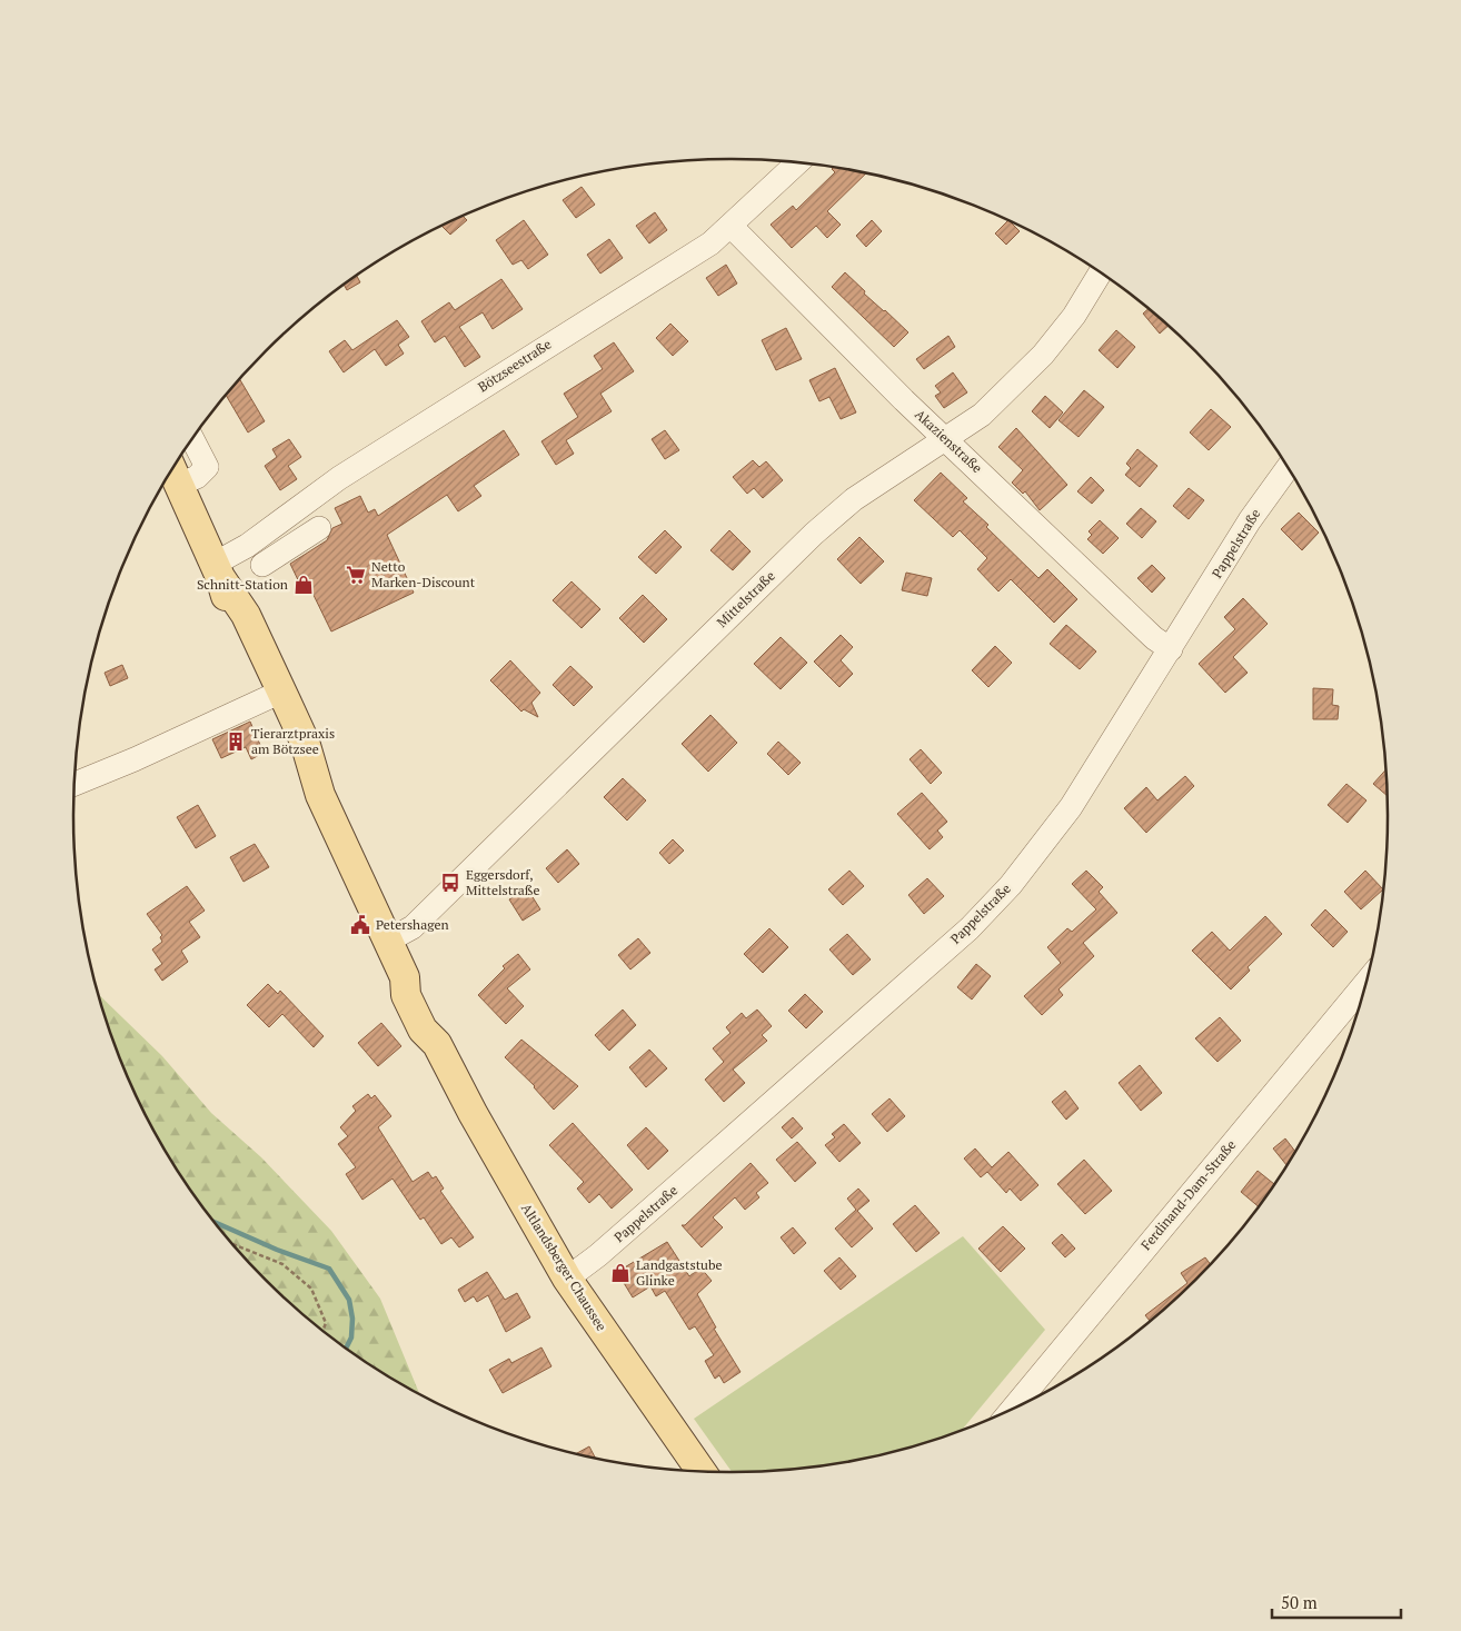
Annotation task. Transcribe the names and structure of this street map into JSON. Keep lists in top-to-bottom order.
{
  "streets": {
    "main road": ["Altlandsberger Chaussee"],
    "street": [
      "Bötzseestraße",
      "Akazienstraße",
      "Pappelstraße",
      "Mittelstraße",
      "Ferdinand-Dam-Straße"
    ]
  },
  "crossings": [
    ["Bötzseestraße", "Akazienstraße"],
    ["Bötzseestraße", "Altlandsberger Chaussee"],
    ["Akazienstraße", "Pappelstraße"],
    ["Akazienstraße", "Mittelstraße"],
    ["Pappelstraße", "Altlandsberger Chaussee"],
    ["Mittelstraße", "Altlandsberger Chaussee"]
  ],
  "places": {
    "supermarket": ["Netto Marken-Discount"],
    "shop": ["Schnitt-Station", "Landgaststube Glinke"],
    "building": ["Tierarztpraxis am Bötzsee"],
    "bus stop": ["Eggersdorf, Mittelstraße"],
    "public building": ["Petershagen"]
  },
  "scale_bar": "50 m"
}
